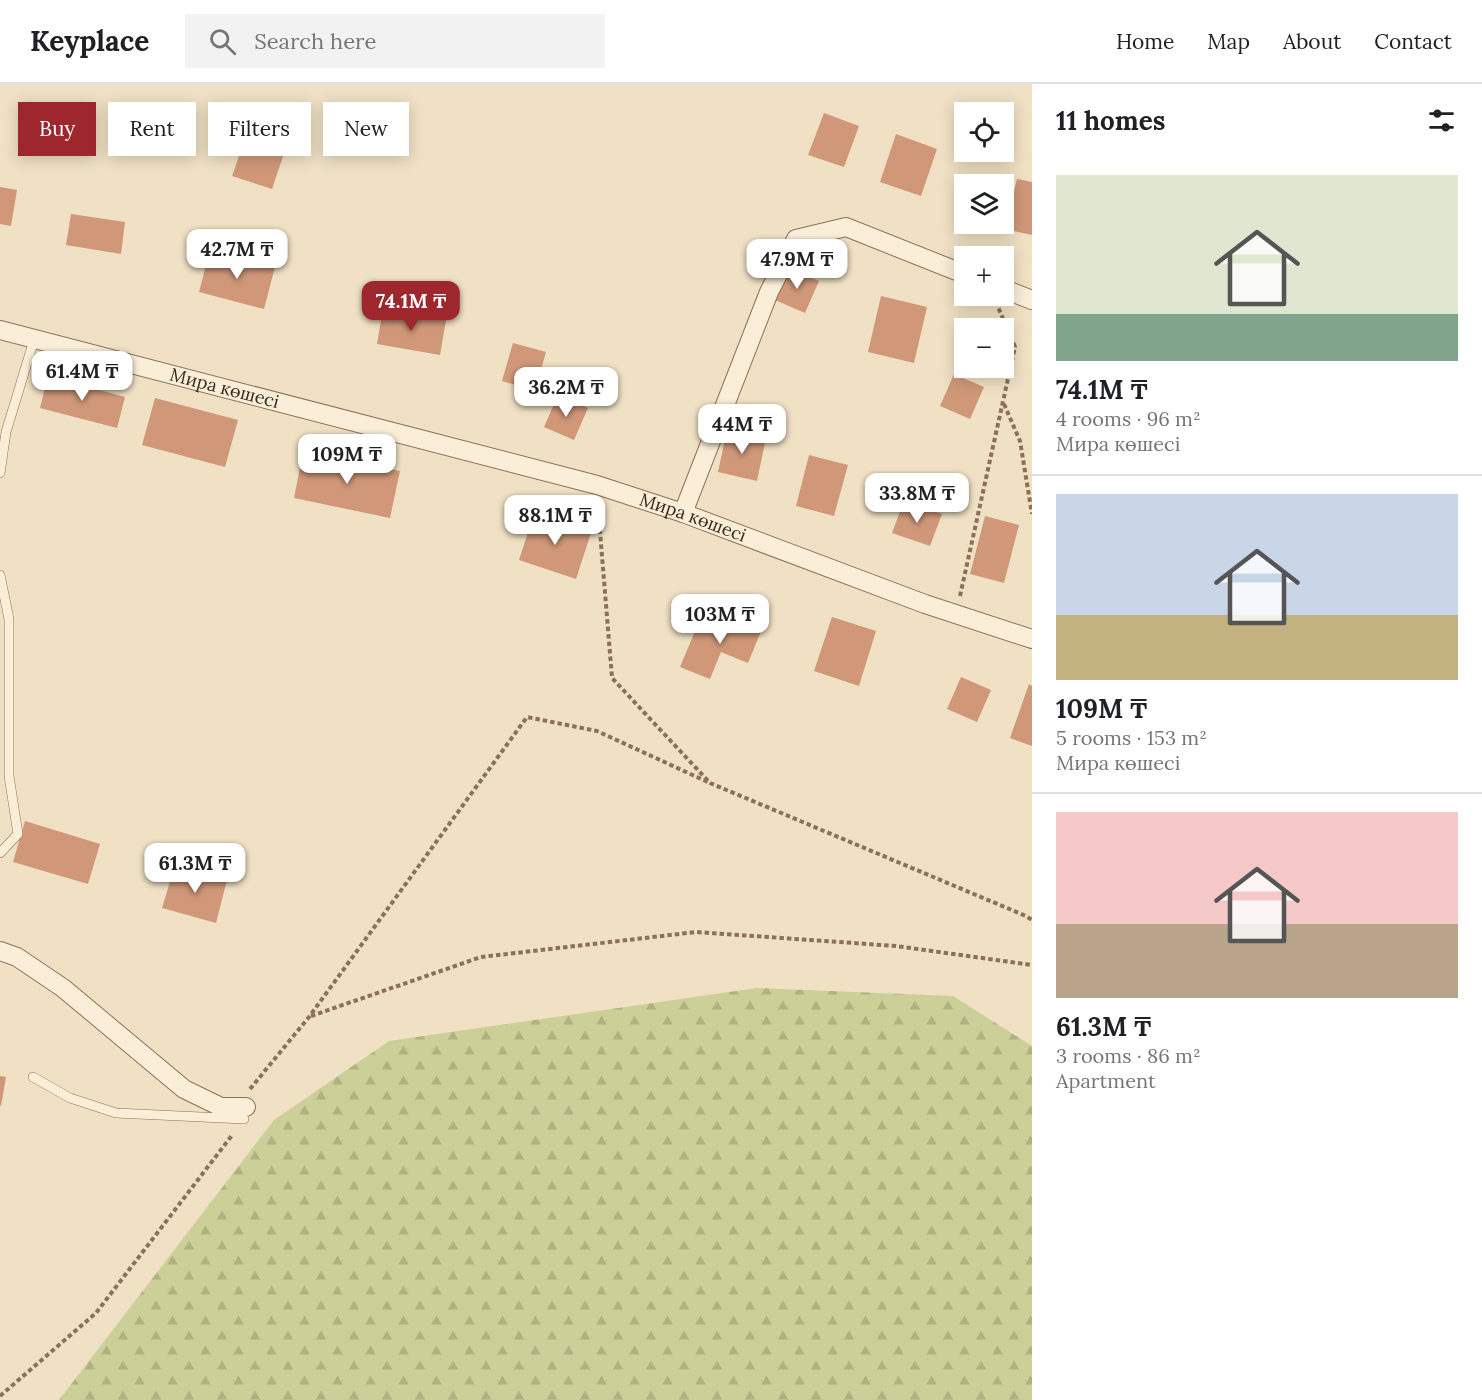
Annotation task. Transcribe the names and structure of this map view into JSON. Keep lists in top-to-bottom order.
{
  "streets": {
    "street": ["Мира көшесі"]
  },
  "page": {
    "header": "Keyplace",
    "search": "Search here",
    "nav": [
      "Home",
      "Map",
      "About",
      "Contact"
    ],
    "heading": "11 homes",
    "map_buttons": ["+", "−"],
    "chip": [
      "Buy",
      "Rent",
      "Filters",
      "New"
    ],
    "list": [
      {
        "name": "74.1M ₸",
        "note": "4 rooms · 96 m² · Мира көшесі"
      },
      {
        "name": "109M ₸",
        "note": "5 rooms · 153 m² · Мира көшесі"
      },
      {
        "name": "61.3M ₸",
        "note": "3 rooms · 86 m² · Apartment"
      }
    ],
    "price": [
      "42.7M ₸",
      "47.9M ₸",
      "74.1M ₸",
      "61.4M ₸",
      "36.2M ₸",
      "44M ₸",
      "109M ₸",
      "33.8M ₸",
      "88.1M ₸",
      "103M ₸",
      "61.3M ₸"
    ]
  }
}
